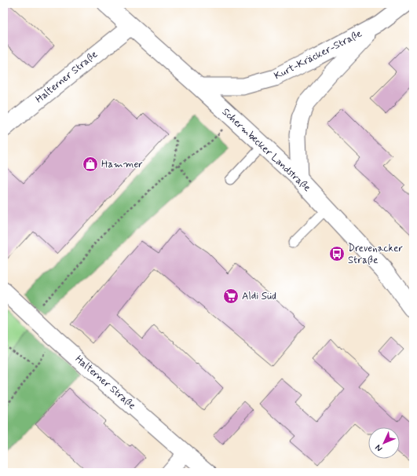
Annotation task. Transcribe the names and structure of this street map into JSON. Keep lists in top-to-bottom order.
{
  "streets": {
    "main road": ["Schermbecker Landstraße"],
    "street": ["Kurt-Kräcker-Straße", "Halterner Straße"]
  },
  "crossings": [
    ["Kurt-Kräcker-Straße", "Schermbecker Landstraße"],
    ["Halterner Straße", "Schermbecker Landstraße"]
  ],
  "places": {
    "shop": ["Hammer"],
    "bus stop": ["Drevenacker Straße"],
    "supermarket": ["Aldi Süd"]
  },
  "north": "bottom left"
}
